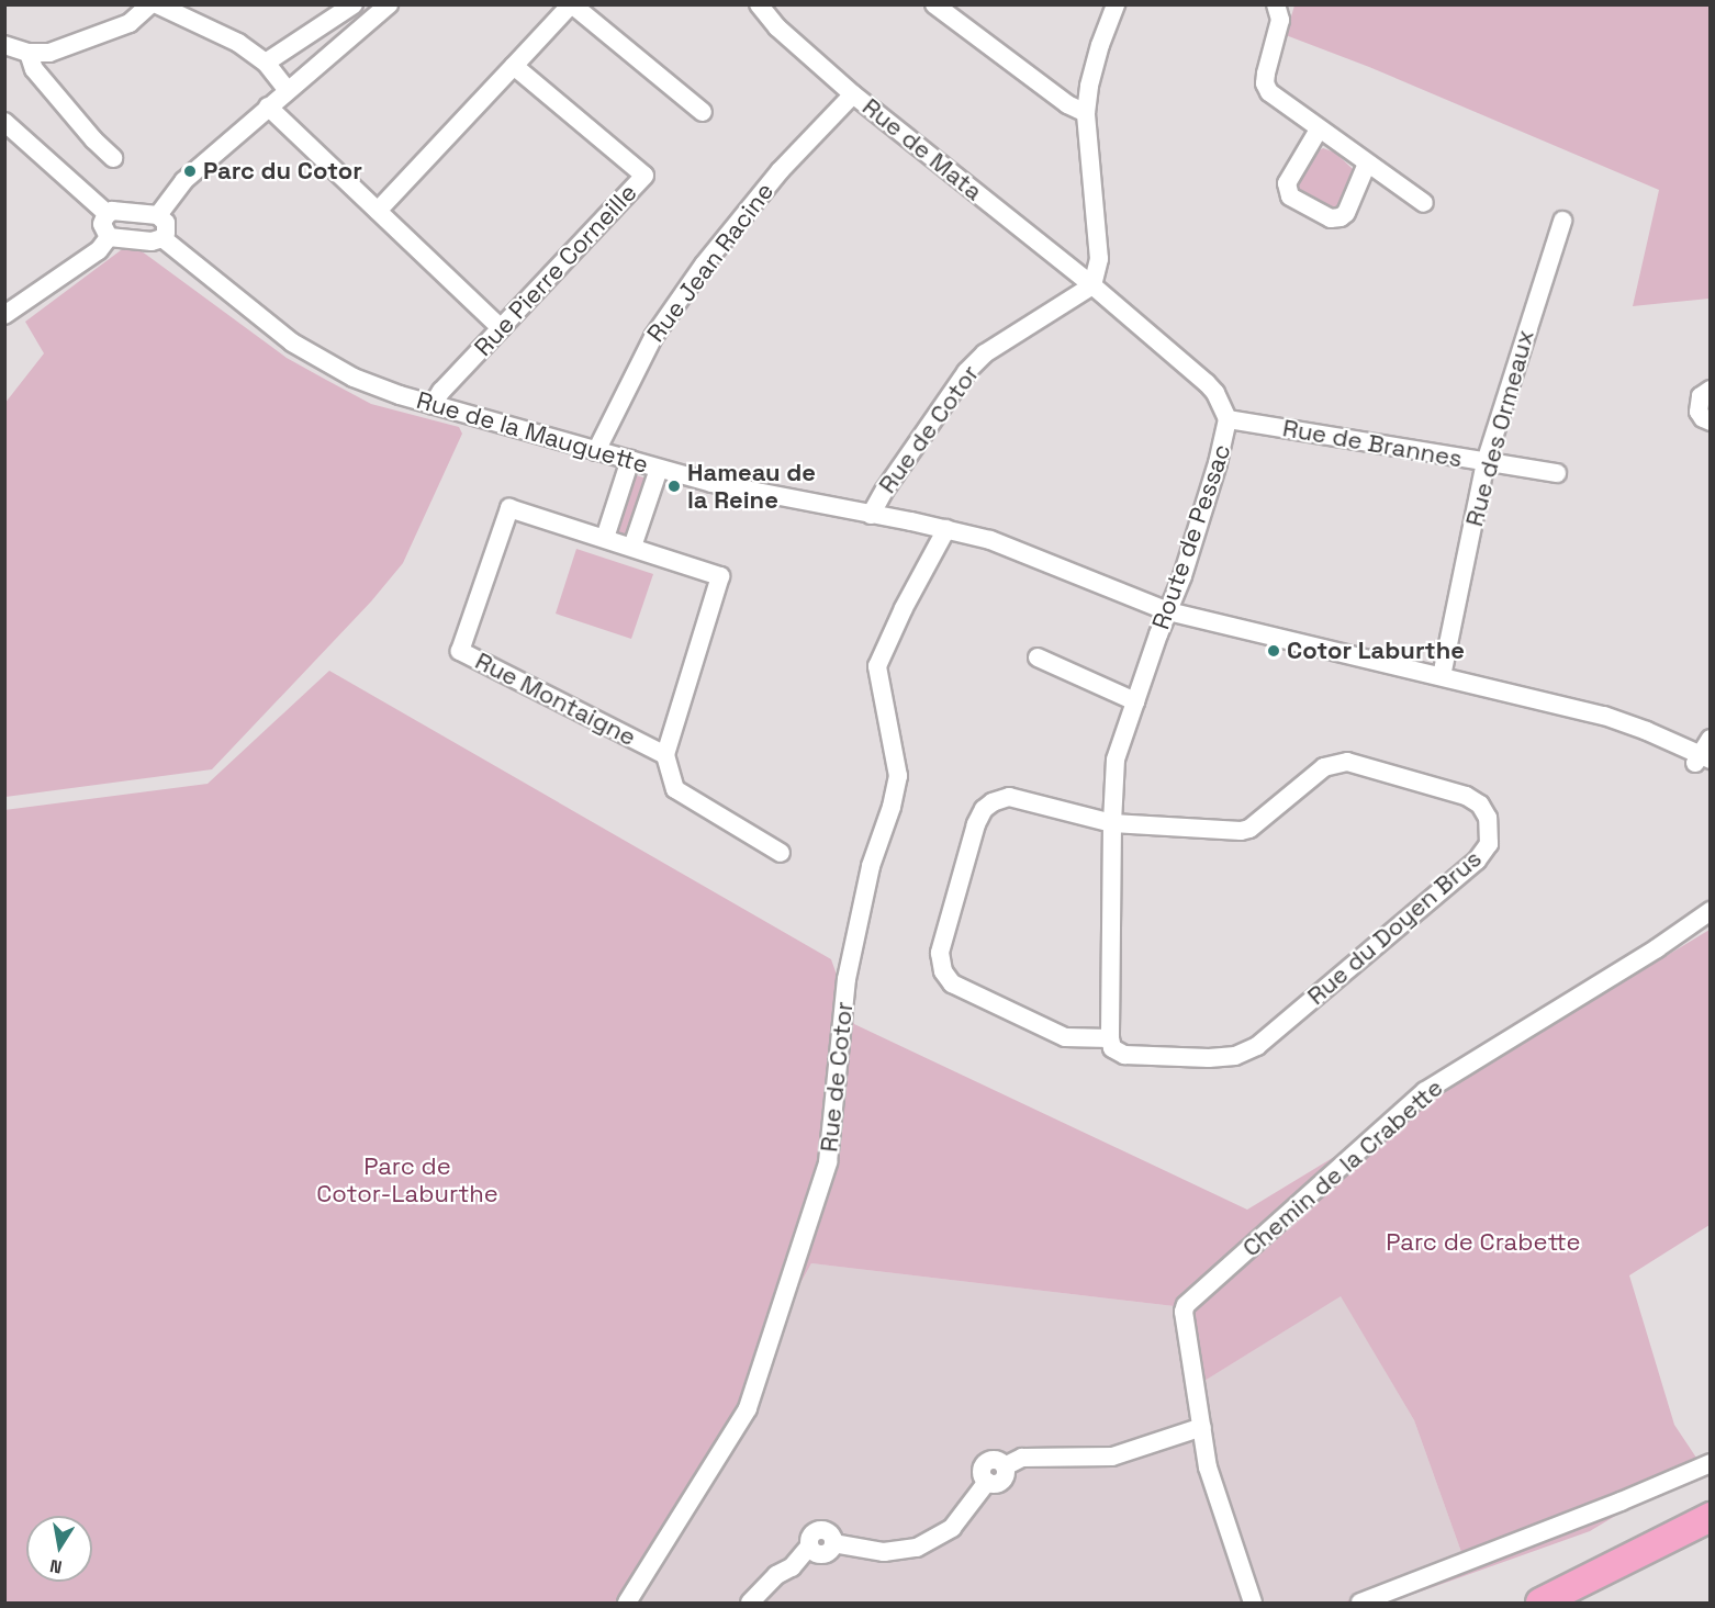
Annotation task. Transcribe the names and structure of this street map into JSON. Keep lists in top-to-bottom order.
{
  "streets": {
    "street": [
      "Rue de Mata",
      "Rue Jean Racine",
      "Rue Pierre Corneille",
      "Rue des Ormeaux",
      "Rue de Cotor",
      "Rue de la Mauguette",
      "Rue de Brannes",
      "Route de Pessac",
      "Rue Montaigne",
      "Rue du Doyen Brus",
      "Chemin de la Crabette"
    ]
  },
  "crossings": [
    ["Rue de Mata", "Rue Jean Racine"],
    ["Rue de Mata", "Rue de Cotor"],
    ["Rue de Mata", "Route de Pessac"],
    ["Rue Jean Racine", "Rue de la Mauguette"],
    ["Rue Pierre Corneille", "Rue de la Mauguette"],
    ["Rue des Ormeaux", "Rue de la Mauguette"],
    ["Rue des Ormeaux", "Rue de Brannes"],
    ["Rue de Cotor", "Rue de la Mauguette"],
    ["Rue de Cotor", "Route de Pessac"],
    ["Rue de la Mauguette", "Route de Pessac"],
    ["Rue de Brannes", "Route de Pessac"],
    ["Route de Pessac", "Rue du Doyen Brus"]
  ],
  "parks": ["Parc de Cotor-Laburthe", "Parc de Crabette"],
  "places": ["Parc du Cotor", "Hameau de la Reine", "Cotor Laburthe"],
  "north": "bottom"
}
